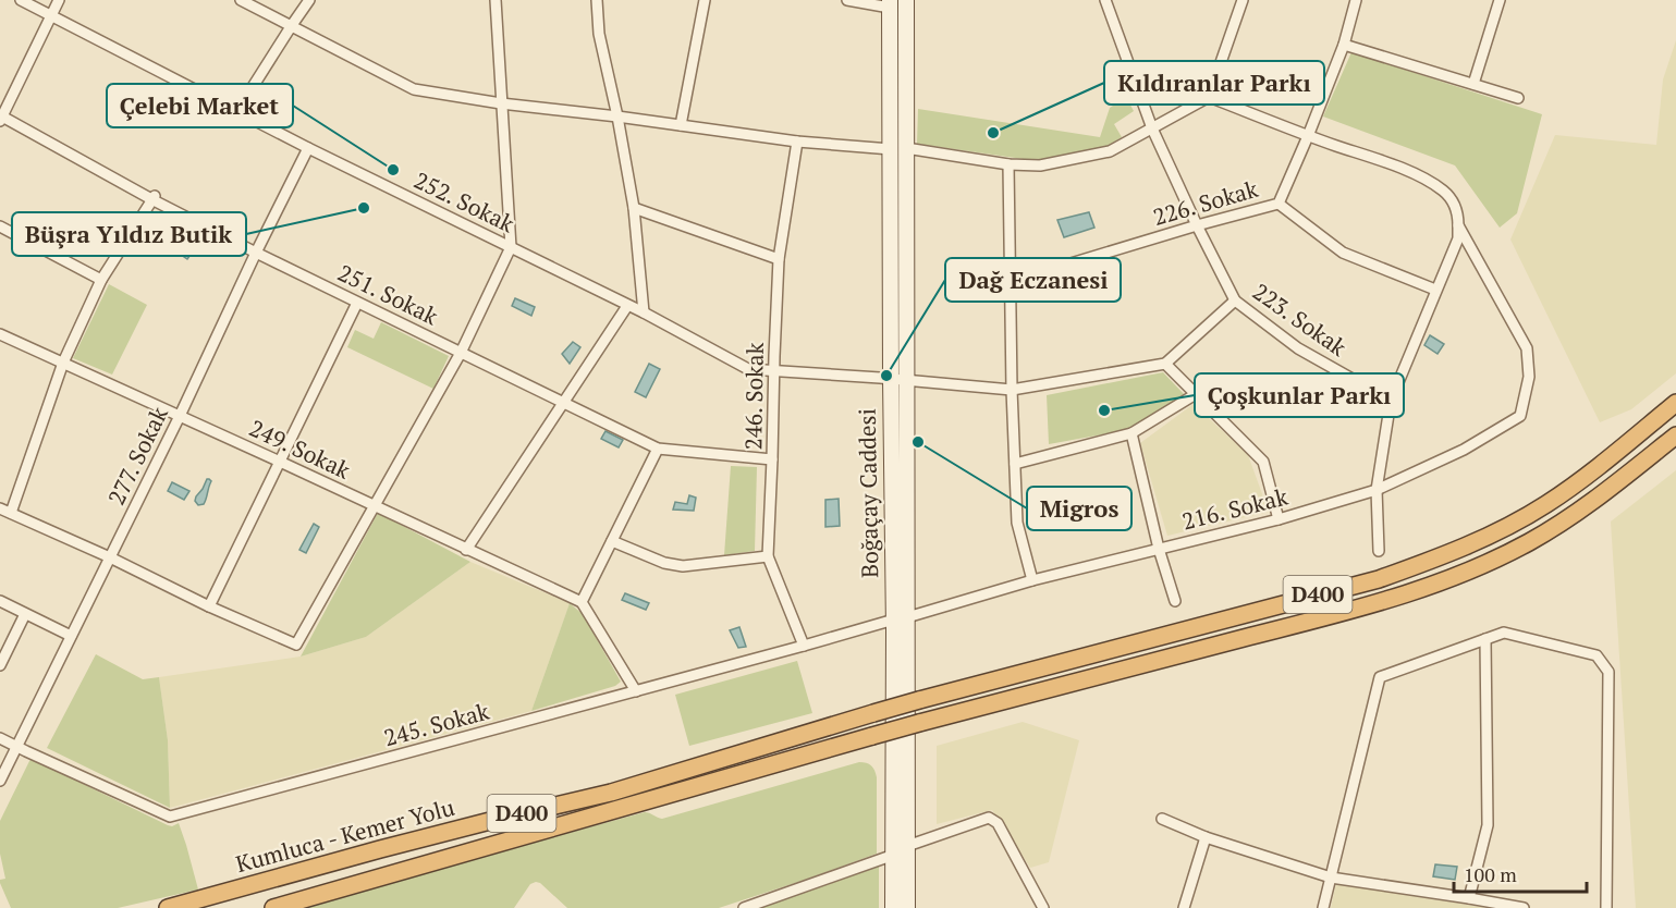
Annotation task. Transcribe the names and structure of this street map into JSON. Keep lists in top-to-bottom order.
{
  "streets": {
    "highway": ["D400", "Kumluca - Kemer Yolu"],
    "main road": ["Boğaçay Caddesi"],
    "street": [
      "252. Sokak",
      "226. Sokak",
      "251. Sokak",
      "223. Sokak",
      "246. Sokak",
      "249. Sokak",
      "277. Sokak",
      "216. Sokak",
      "245. Sokak"
    ]
  },
  "crossings": [
    ["252. Sokak", "246. Sokak"],
    ["252. Sokak", "277. Sokak"],
    ["252. Sokak", "Boğaçay Caddesi"],
    ["226. Sokak", "223. Sokak"],
    ["251. Sokak", "246. Sokak"],
    ["251. Sokak", "277. Sokak"],
    ["246. Sokak", "245. Sokak"],
    ["249. Sokak", "277. Sokak"],
    ["277. Sokak", "245. Sokak"],
    ["Boğaçay Caddesi", "216. Sokak"],
    ["Boğaçay Caddesi", "245. Sokak"],
    ["216. Sokak", "245. Sokak"]
  ],
  "places": [
    "Kıldıranlar Parkı",
    "Çelebi Market",
    "Büşra Yıldız Butik",
    "Dağ Eczanesi",
    "Çoşkunlar Parkı",
    "Migros"
  ],
  "scale_bar": "100 m"
}
